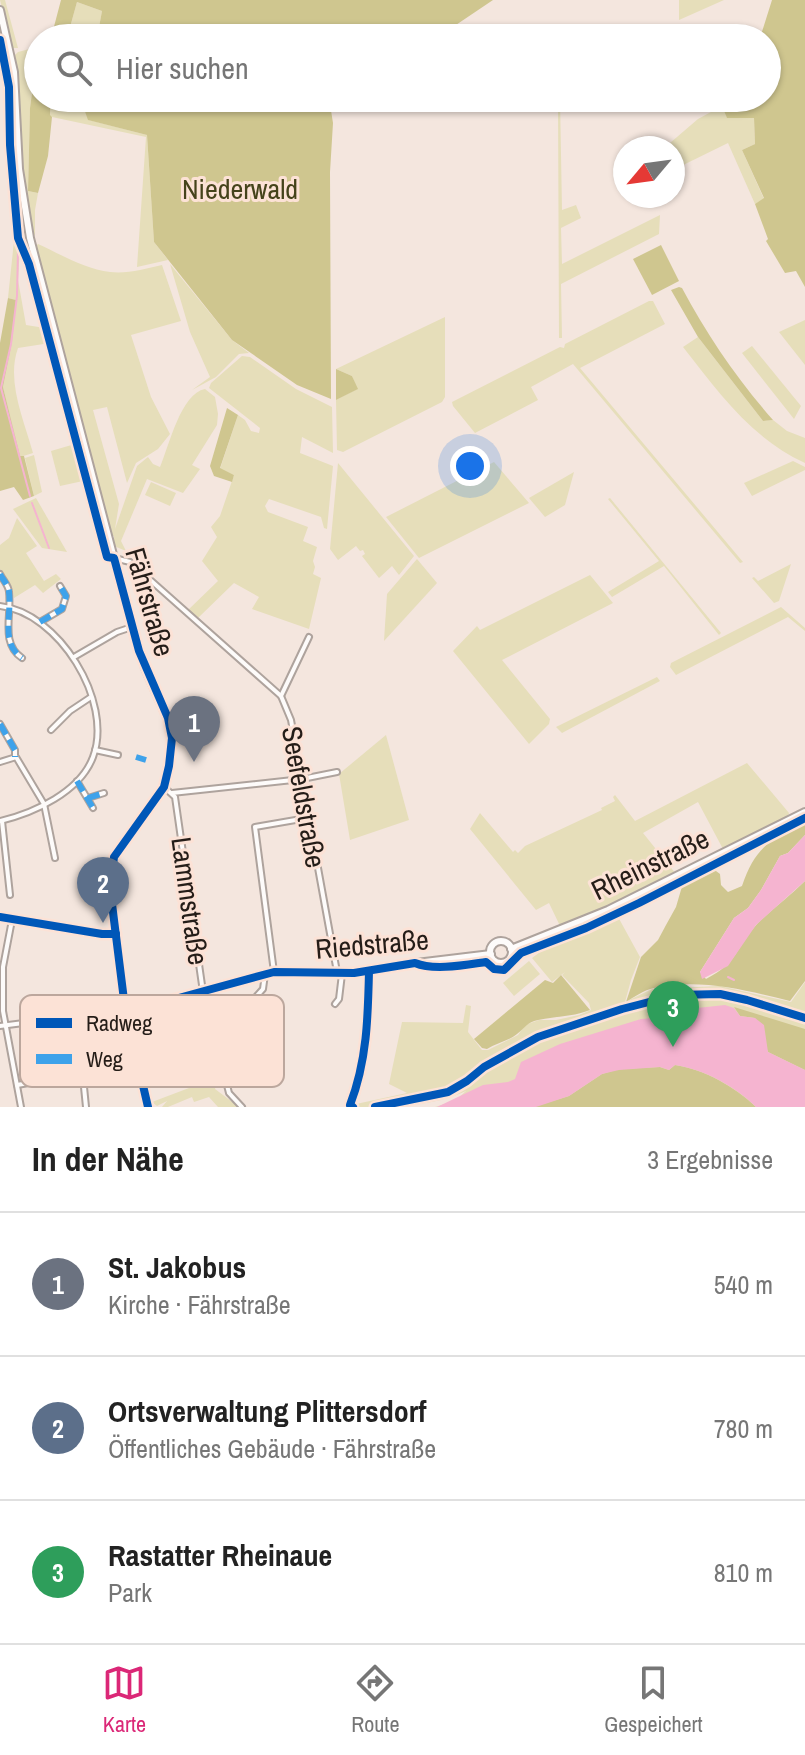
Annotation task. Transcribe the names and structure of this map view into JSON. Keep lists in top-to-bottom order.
{
  "streets": {
    "main road": ["Fährstraße", "Rheinstraße", "Riedstraße"],
    "street": ["Seefeldstraße", "Lammstraße"]
  },
  "crossings": [
    ["Fährstraße", "Seefeldstraße"],
    ["Seefeldstraße", "Riedstraße"],
    ["Rheinstraße", "Riedstraße"],
    ["Lammstraße", "Riedstraße"]
  ],
  "parks": ["Niederwald"],
  "legend": ["Radweg", "Weg"],
  "north": "bottom left",
  "page": {
    "search": "Hier suchen",
    "pins": ["1", "2", "3"],
    "heading": ["In der Nähe", "3 Ergebnisse"],
    "list": [
      {
        "mark": "1",
        "name": "St. Jakobus",
        "note": "Kirche · Fährstraße",
        "value": "540 m"
      },
      {
        "mark": "2",
        "name": "Ortsverwaltung Plittersdorf",
        "note": "Öffentliches Gebäude · Fährstraße",
        "value": "780 m"
      },
      {
        "mark": "3",
        "name": "Rastatter Rheinaue",
        "note": "Park",
        "value": "810 m"
      }
    ],
    "nav": ["Karte", "Route", "Gespeichert"]
  }
}
